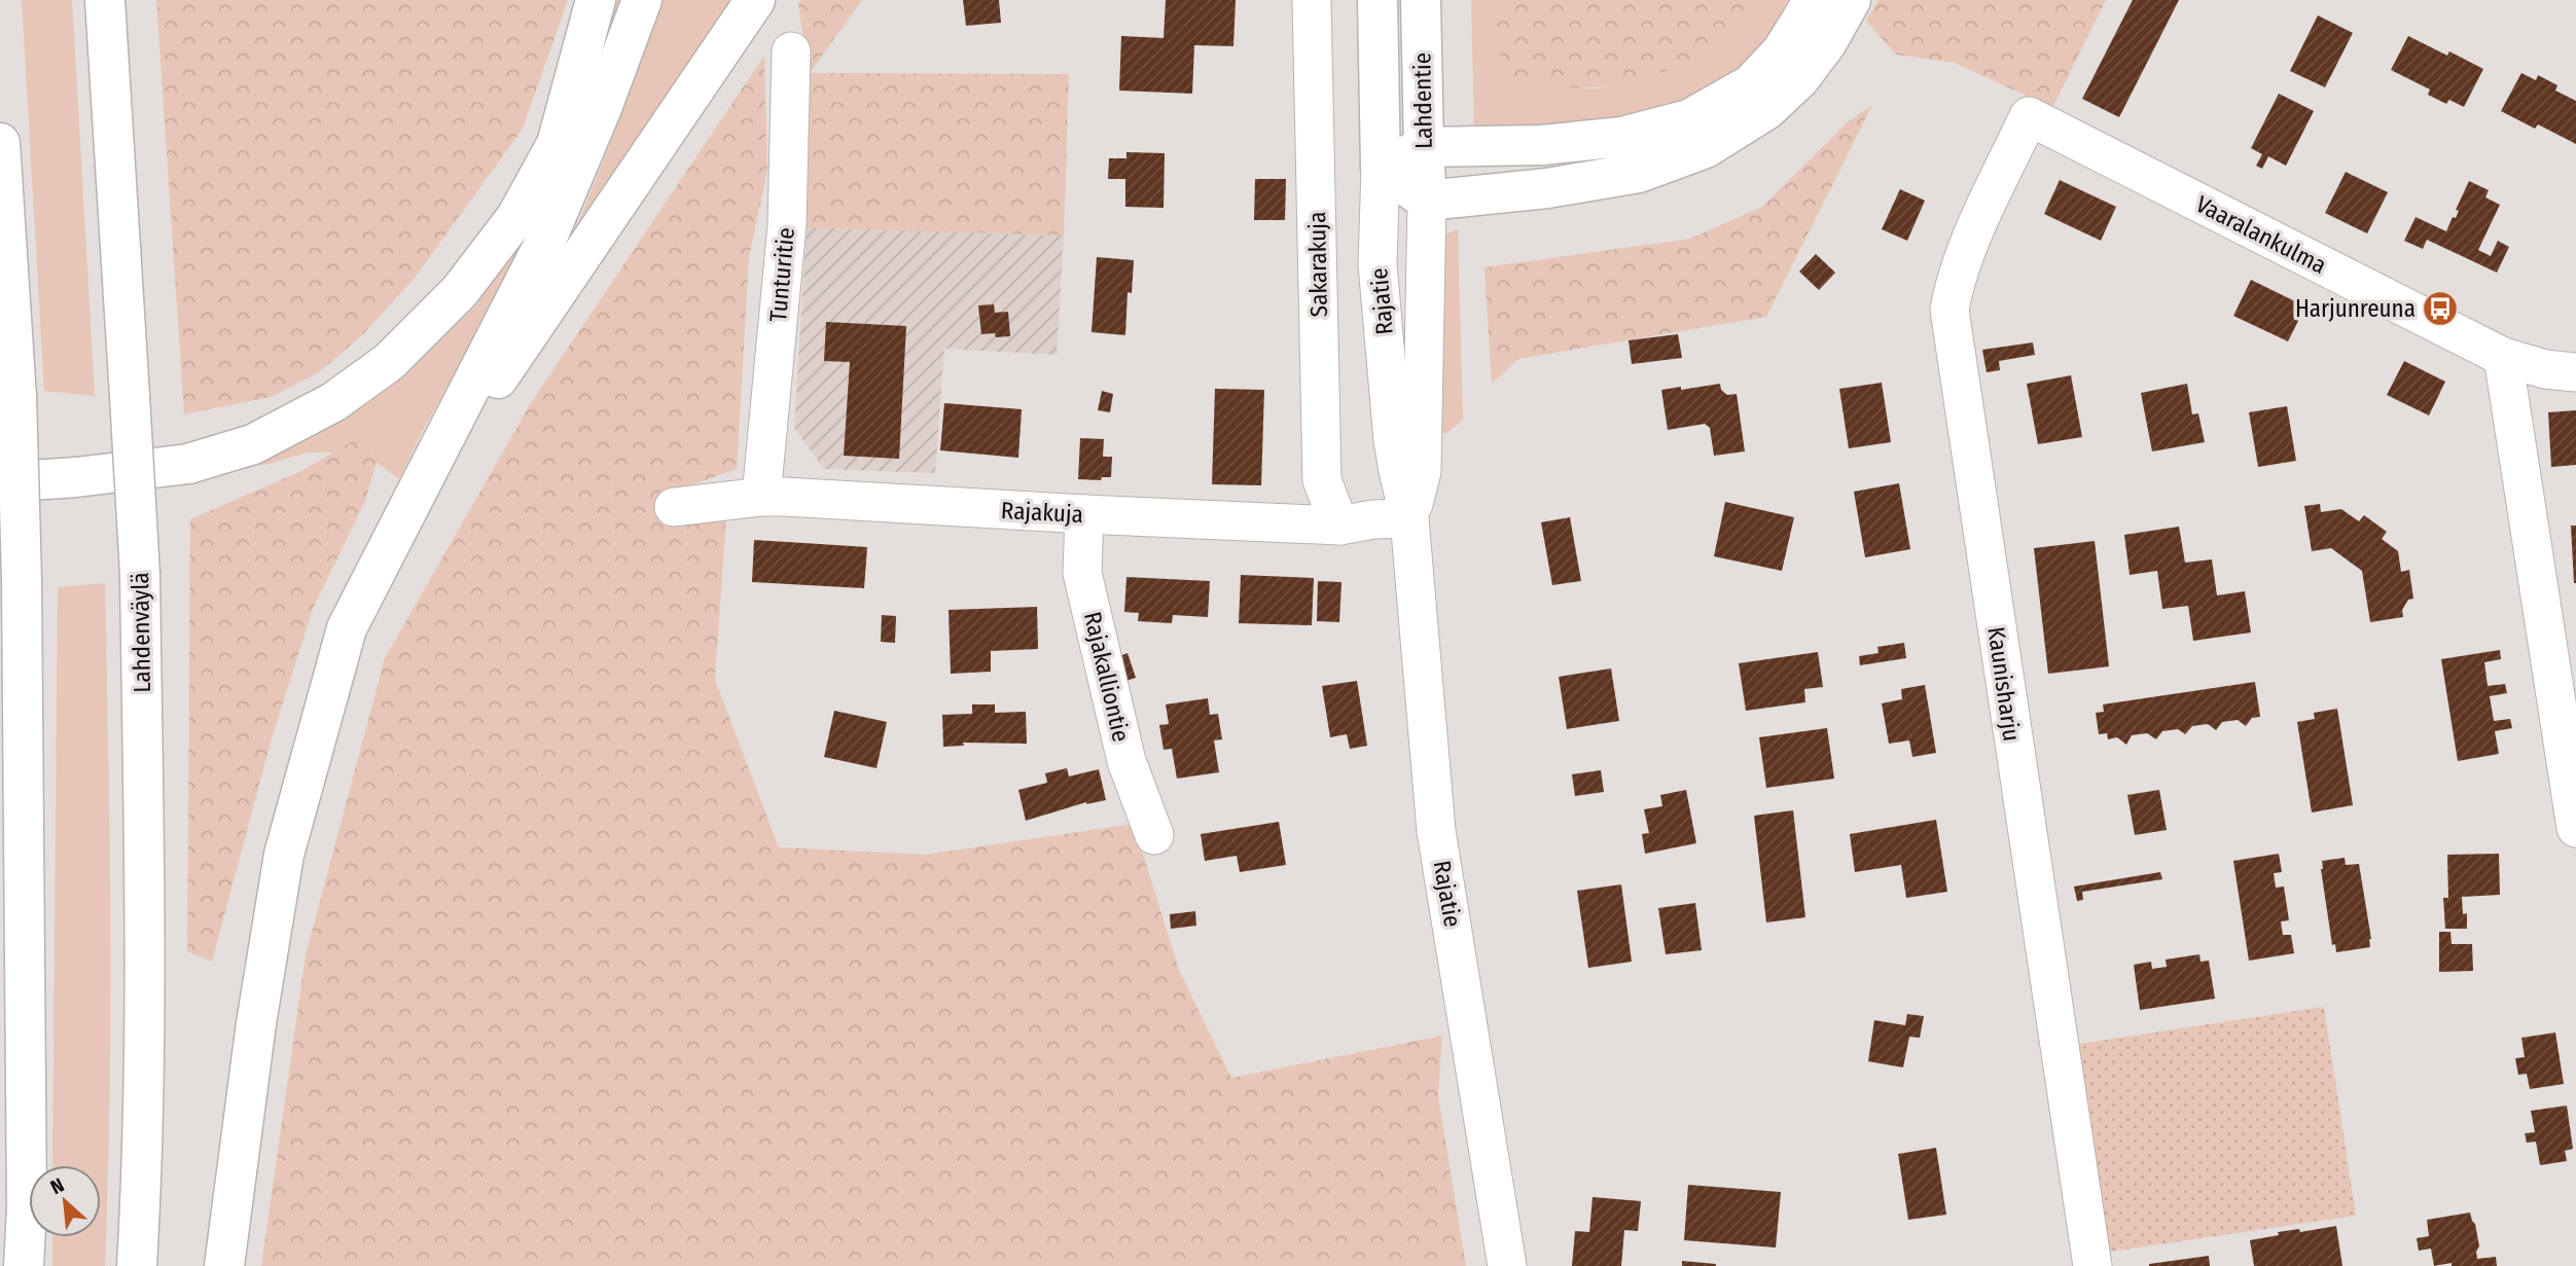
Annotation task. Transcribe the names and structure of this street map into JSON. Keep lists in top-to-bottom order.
{
  "streets": {
    "main road": ["Lahdentie", "Lahdenväylä"],
    "street": [
      "Vaaralankulma",
      "Sakarakuja",
      "Tunturitie",
      "Rajatie",
      "Rajakuja",
      "Rajakalliontie",
      "Kaunisharju"
    ]
  },
  "crossings": [
    ["Lahdentie", "Rajatie"],
    ["Vaaralankulma", "Kaunisharju"],
    ["Sakarakuja", "Rajakuja"],
    ["Tunturitie", "Rajakuja"],
    ["Rajatie", "Rajakuja"],
    ["Rajakuja", "Rajakalliontie"]
  ],
  "places": {
    "bus stop": ["Harjunreuna"]
  },
  "north": "top left"
}
